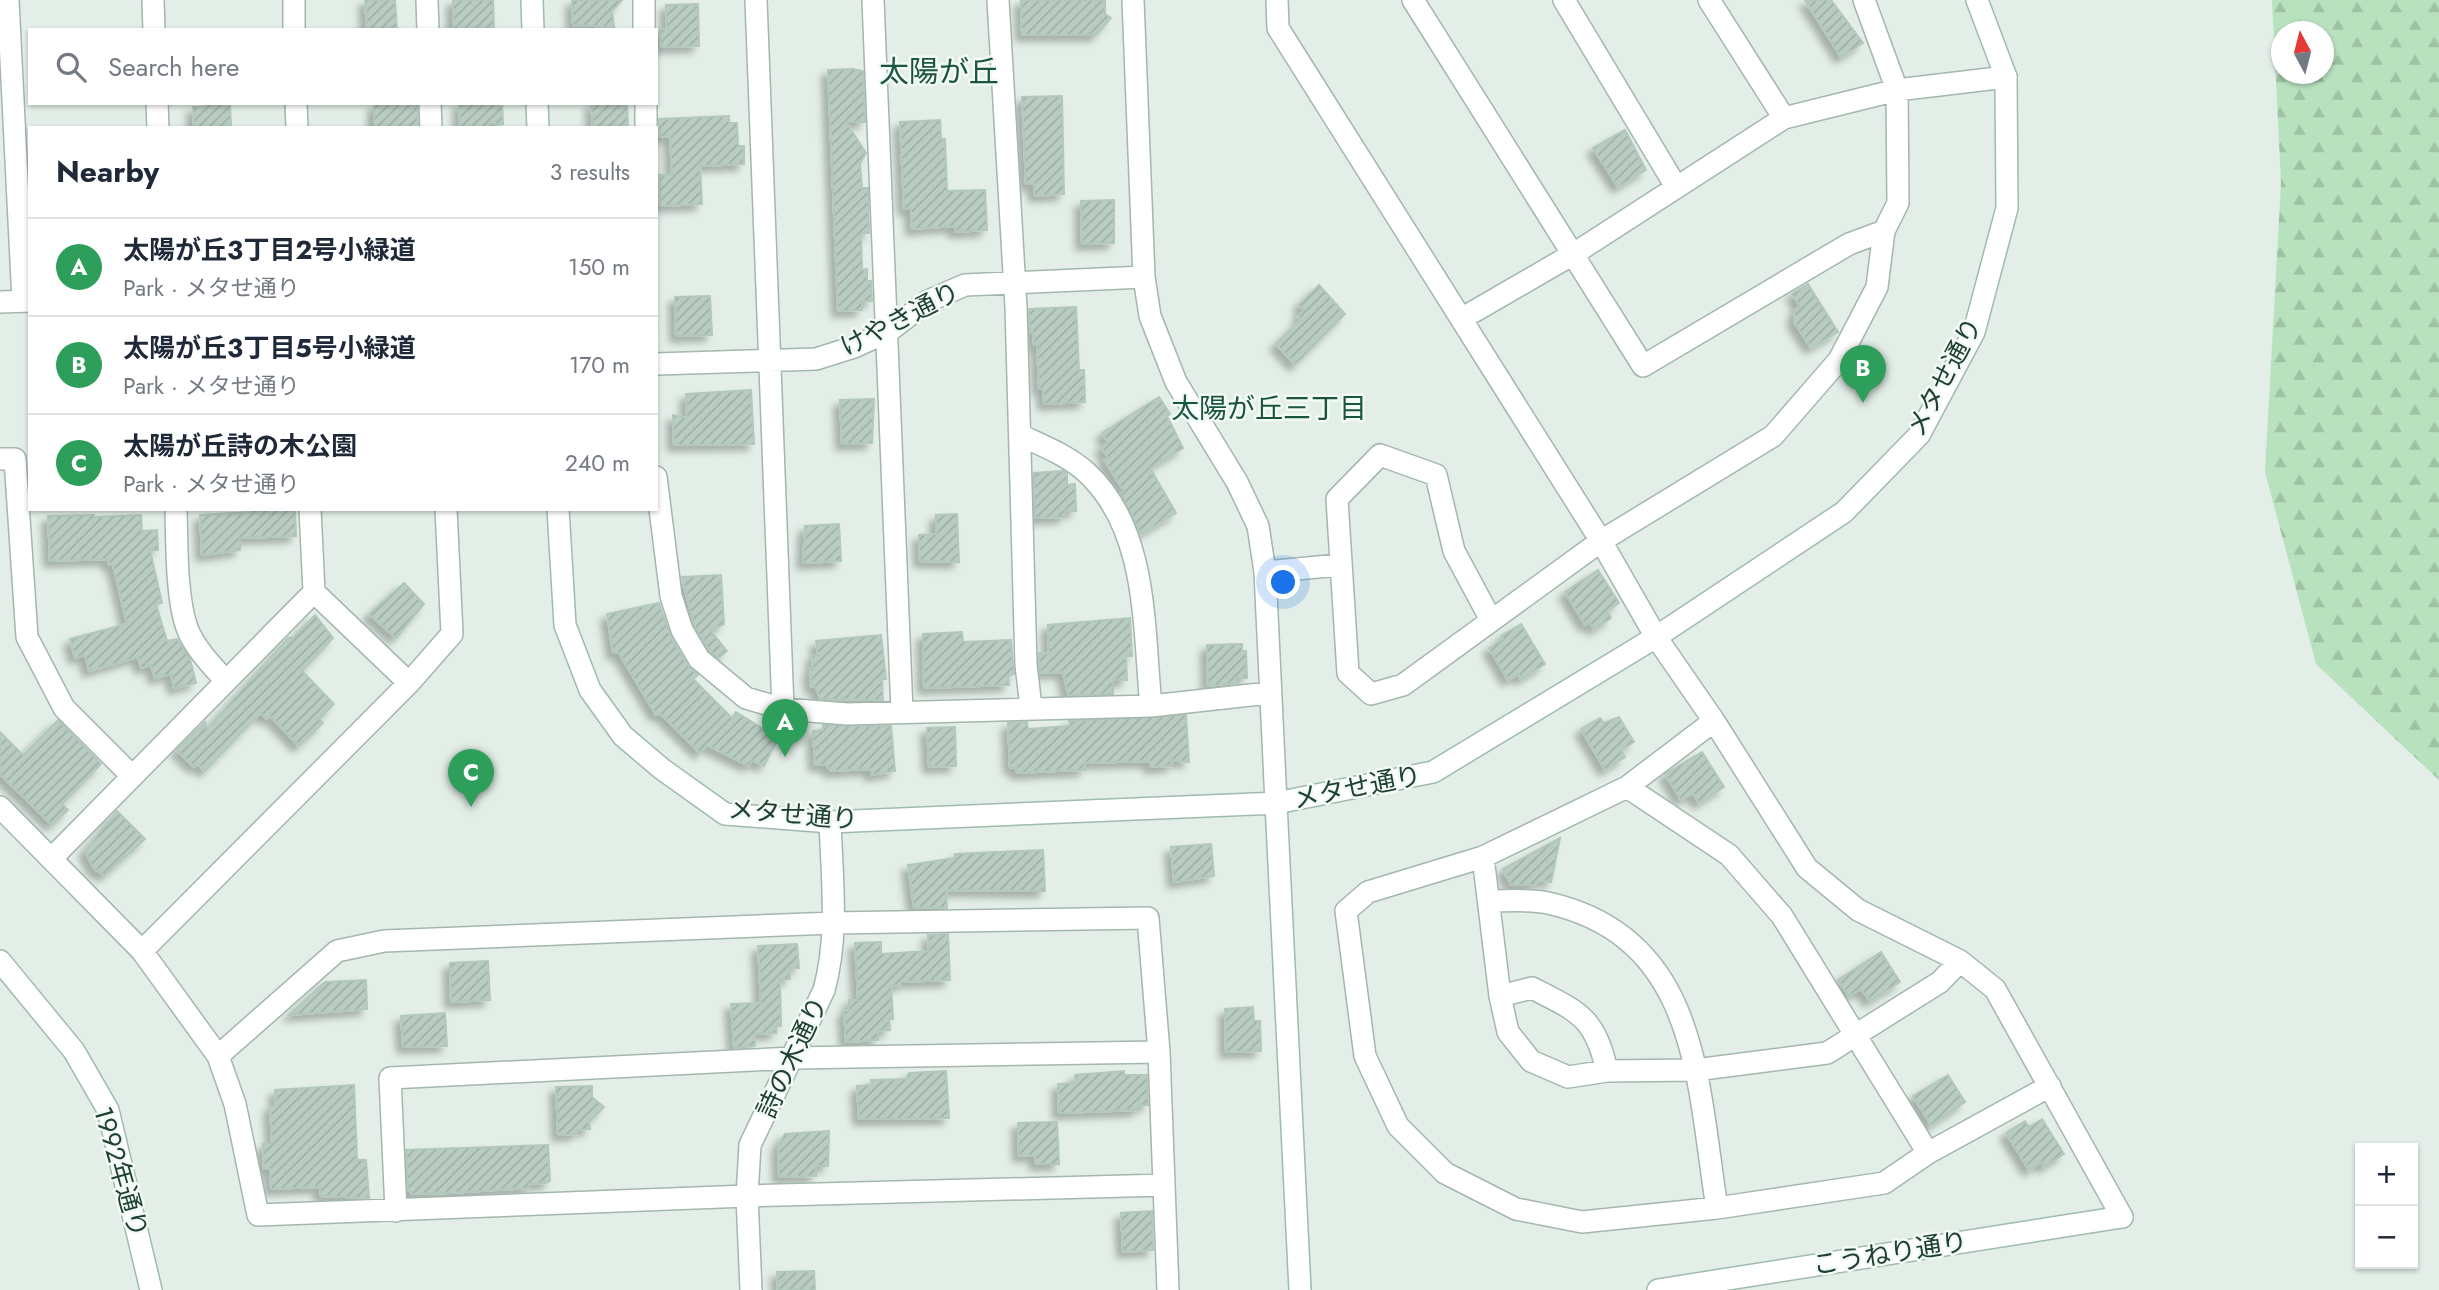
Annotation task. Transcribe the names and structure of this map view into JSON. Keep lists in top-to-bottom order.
{
  "streets": {
    "street": [
      "けやき通り",
      "メタせ通り",
      "詩の木通り",
      "1992年通り",
      "こうねり通り"
    ]
  },
  "crossings": [
    ["メタせ通り", "詩の木通り"]
  ],
  "districts": ["太陽が丘", "太陽が丘三丁目"],
  "north": "top",
  "page": {
    "search": "Search here",
    "heading": ["Nearby", "3 results"],
    "list": [
      {
        "mark": "A",
        "name": "太陽が丘３丁目２号小緑道",
        "note": "Park · メタせ通り",
        "value": "150 m"
      },
      {
        "mark": "B",
        "name": "太陽が丘３丁目５号小緑道",
        "note": "Park · メタせ通り",
        "value": "170 m"
      },
      {
        "mark": "C",
        "name": "太陽が丘詩の木公園",
        "note": "Park · メタせ通り",
        "value": "240 m"
      }
    ],
    "pins": ["B", "A", "C"],
    "map_buttons": ["+", "−"]
  }
}
